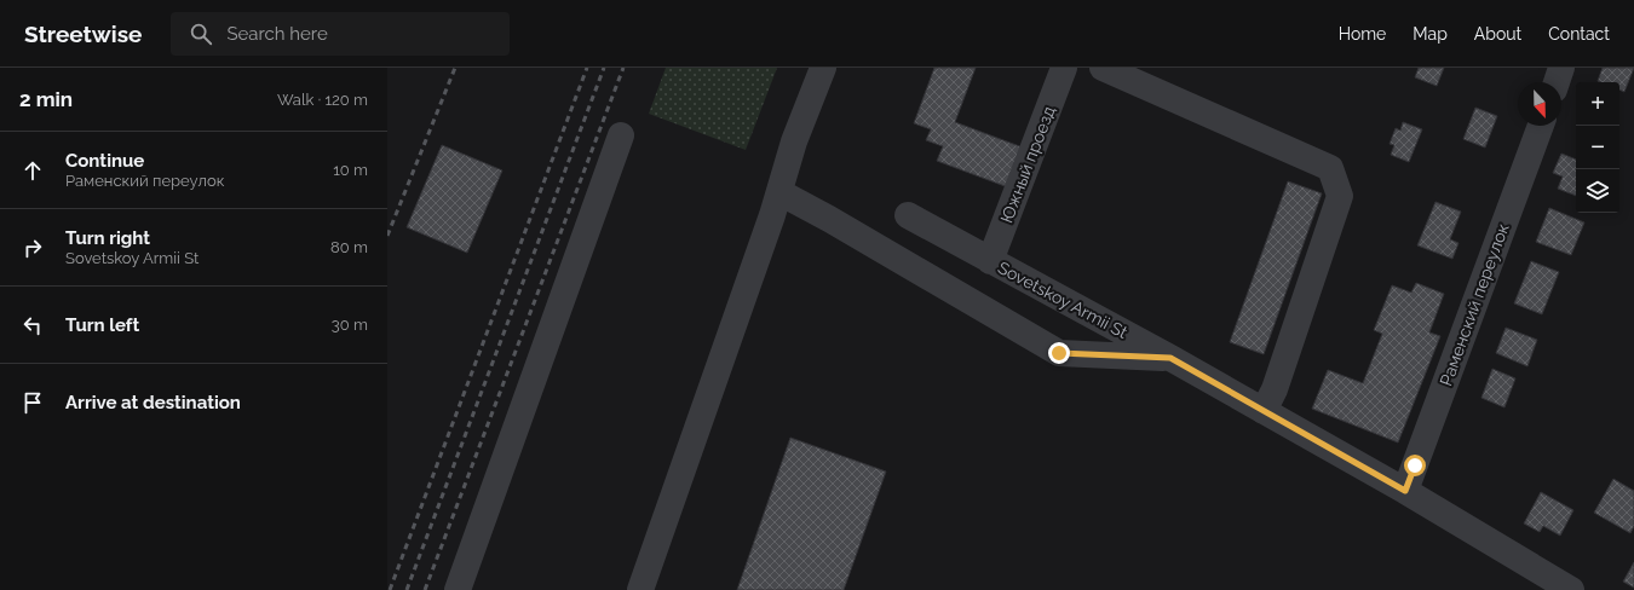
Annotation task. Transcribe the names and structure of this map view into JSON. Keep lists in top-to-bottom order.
{
  "streets": {
    "street": ["Южный проезд", "Sovetskoy Armii St", "Раменский переулок"]
  },
  "crossings": [
    ["Южный проезд", "Sovetskoy Armii St"],
    ["Sovetskoy Armii St", "Раменский переулок"]
  ],
  "north": "bottom",
  "page": {
    "header": "Streetwise",
    "search": "Search here",
    "nav": [
      "Home",
      "Map",
      "About",
      "Contact"
    ],
    "heading": ["2 min", "Walk · 120 m"],
    "map_buttons": ["+", "−"],
    "list": [
      ["Continue", "Раменский переулок", "10 m"],
      ["Turn right", "Sovetskoy Armii St", "80 m"],
      ["Turn left", "30 m"],
      "Arrive at destination"
    ]
  }
}
